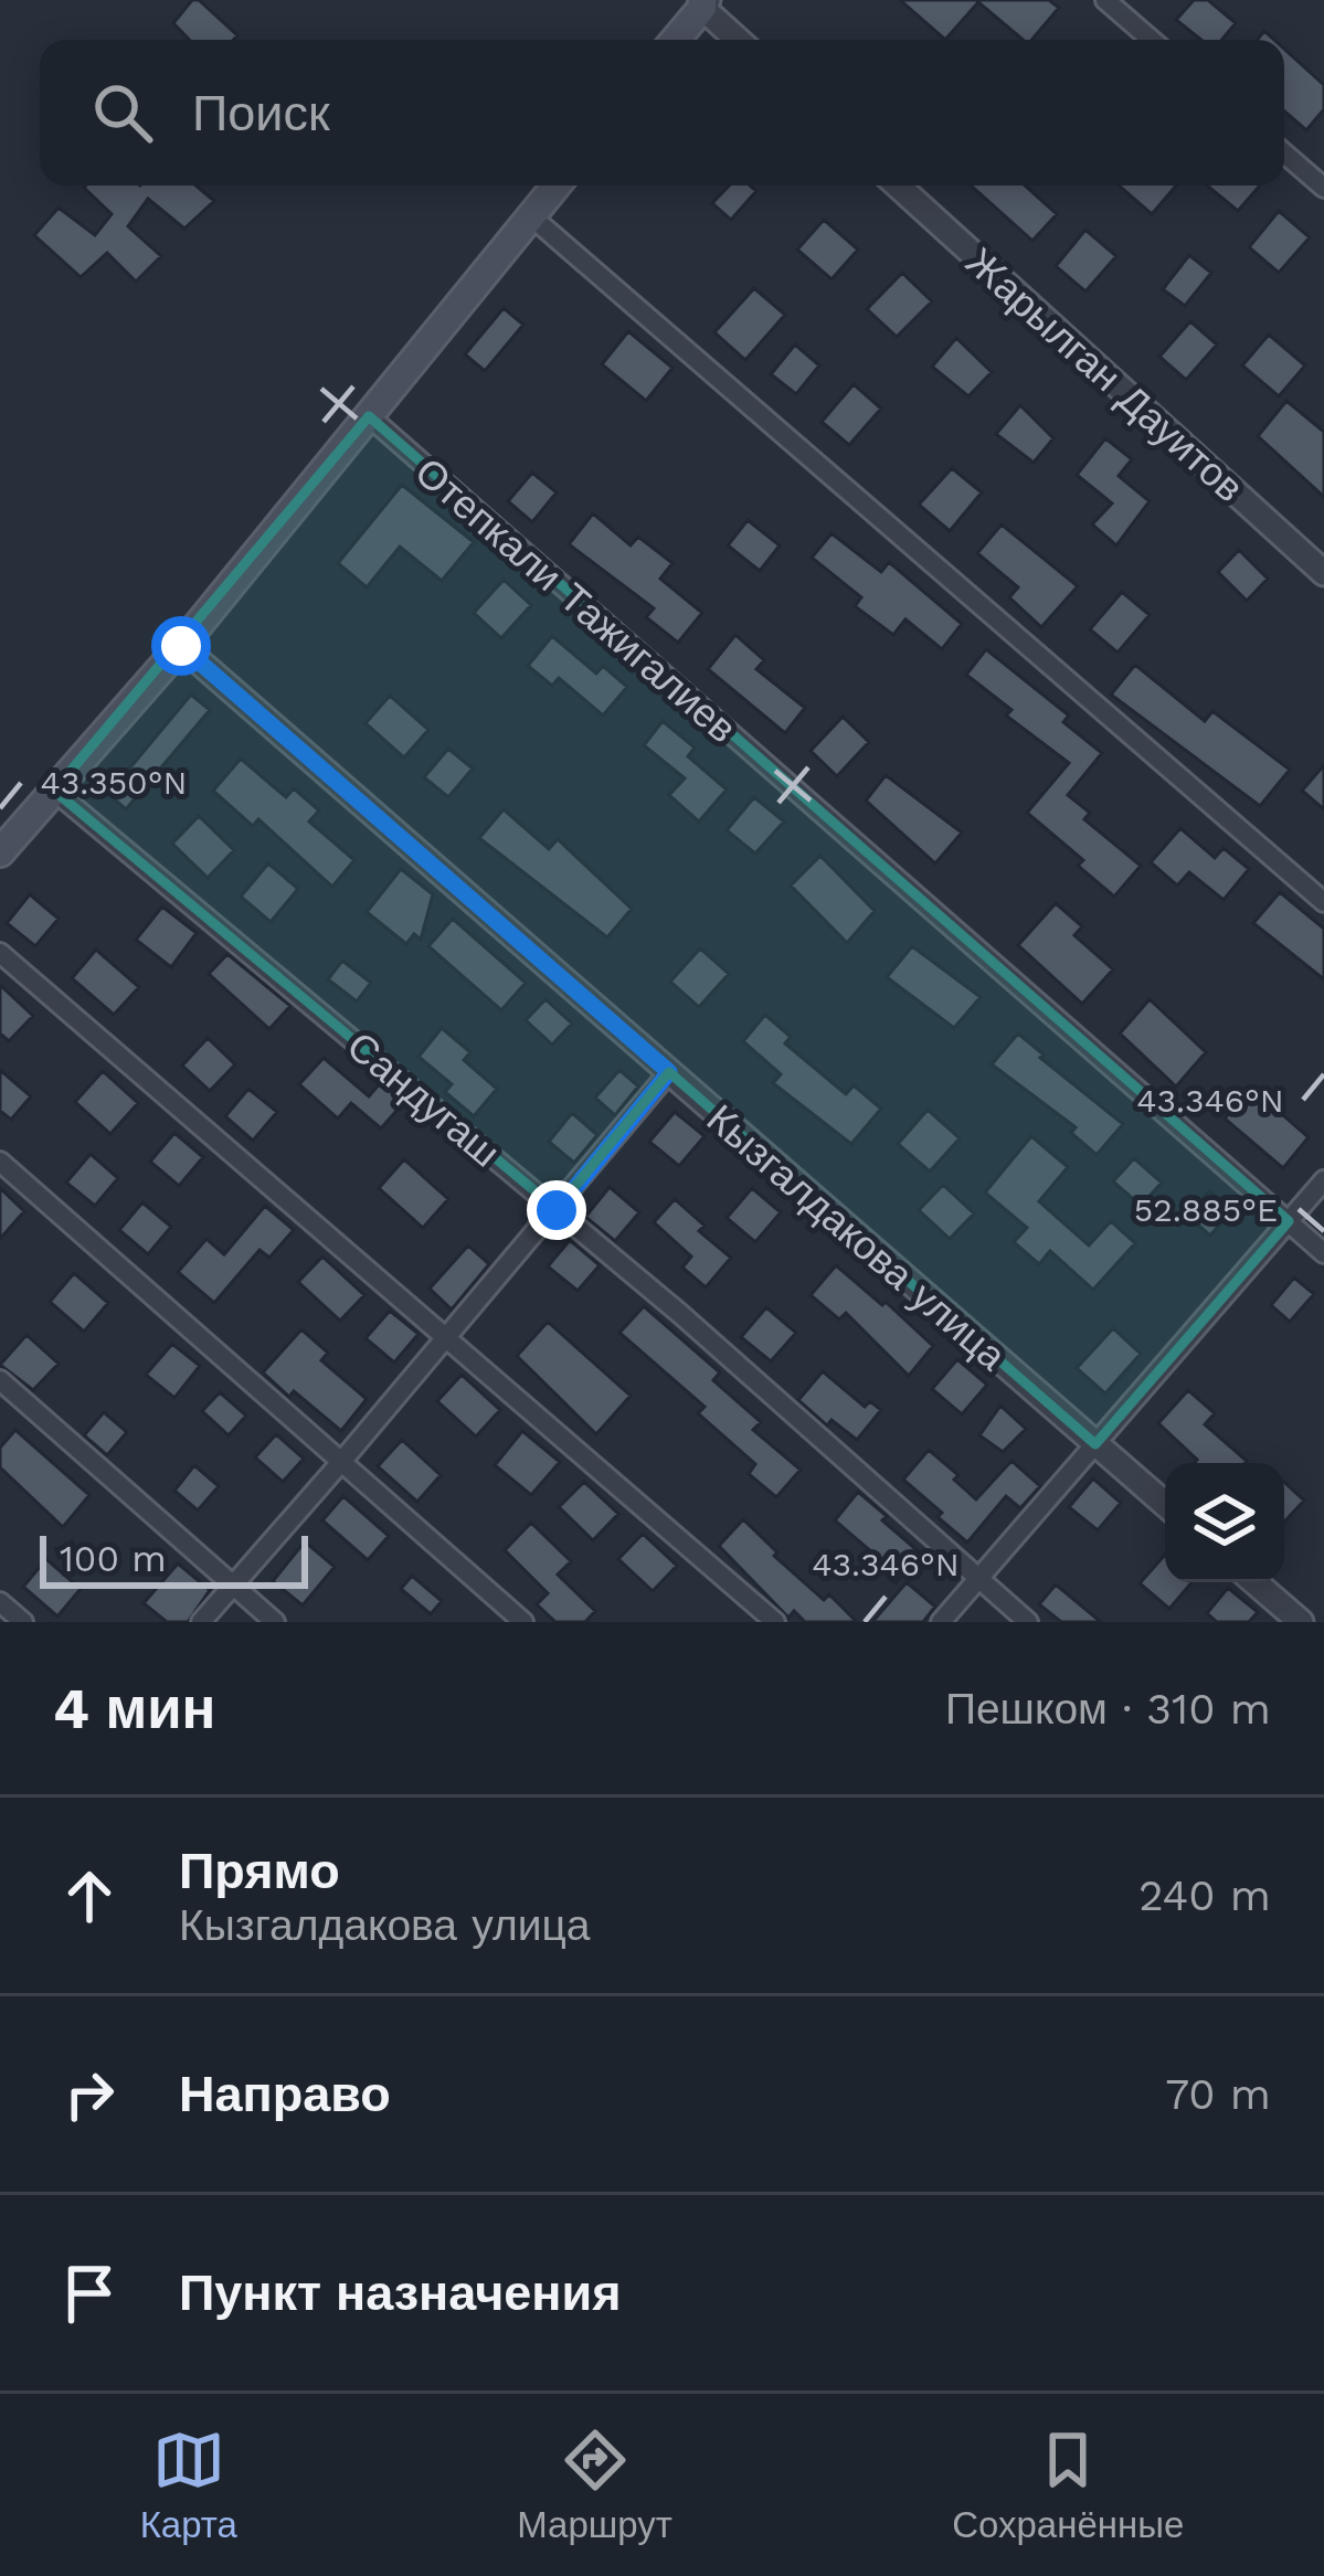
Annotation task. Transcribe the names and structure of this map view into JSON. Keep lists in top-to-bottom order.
{
  "streets": {
    "street": [
      "Жарылган Дауитов",
      "Отепкали Тажигалиев",
      "Сандугаш",
      "Кызгалдакова улица"
    ]
  },
  "scale_bar": "100 m",
  "page": {
    "search": "Поиск",
    "scale": "100 m",
    "heading": ["4 мин", "Пешком · 310 m"],
    "list": [
      ["Прямо", "Кызгалдакова улица", "240 m"],
      ["Направо", "70 m"],
      "Пункт назначения"
    ],
    "nav": ["Карта", "Маршрут", "Сохранённые"]
  },
  "coordinates": ["43.350°N", "43.346°N", "52.885°E"]
}
